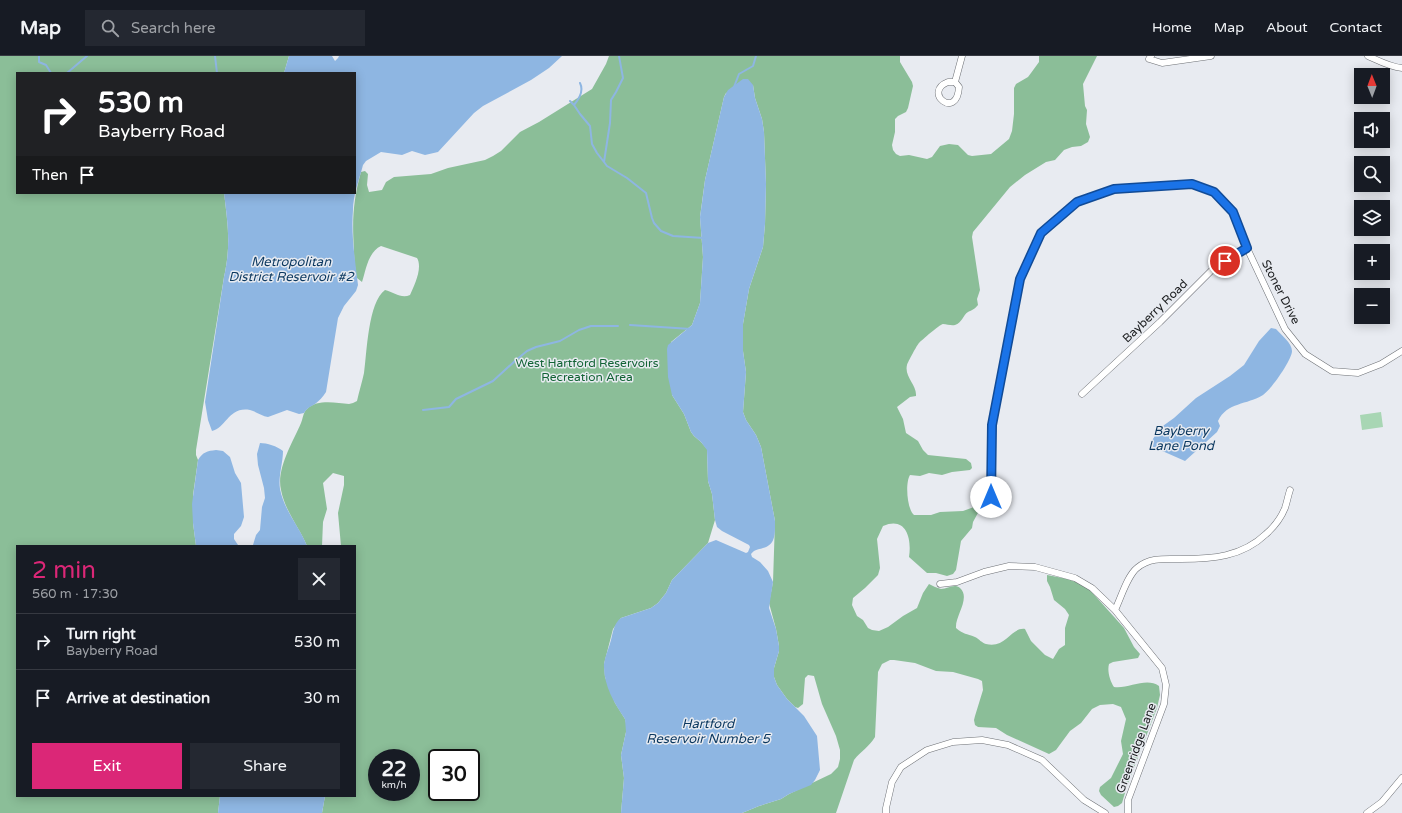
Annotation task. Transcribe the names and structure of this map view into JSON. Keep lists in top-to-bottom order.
{
  "streets": {
    "street": ["Stoner Drive", "Bayberry Road", "Greenridge Lane"]
  },
  "crossings": [
    ["Stoner Drive", "Bayberry Road"]
  ],
  "water": ["Metropolitan District Reservoir #2", "Bayberry Lane Pond", "Hartford Reservoir Number 5"],
  "parks": ["West Hartford Reservoirs Recreation Area"],
  "north": "top",
  "page": {
    "header": "Map",
    "search": "Search here",
    "nav": [
      "Home",
      "Map",
      "About",
      "Contact"
    ],
    "map_buttons": ["+", "−"],
    "turn": ["530 m", "Bayberry Road"],
    "then": "Then",
    "heading": ["2 min", "560 m · 17:30"],
    "list": [
      {
        "name": "Turn right",
        "note": "Bayberry Road",
        "value": "530 m"
      },
      {
        "name": "Arrive at destination",
        "value": "30 m"
      }
    ],
    "buttons": ["Exit", "Share"],
    "speed": "22 km/h",
    "limit": "30"
  }
}
